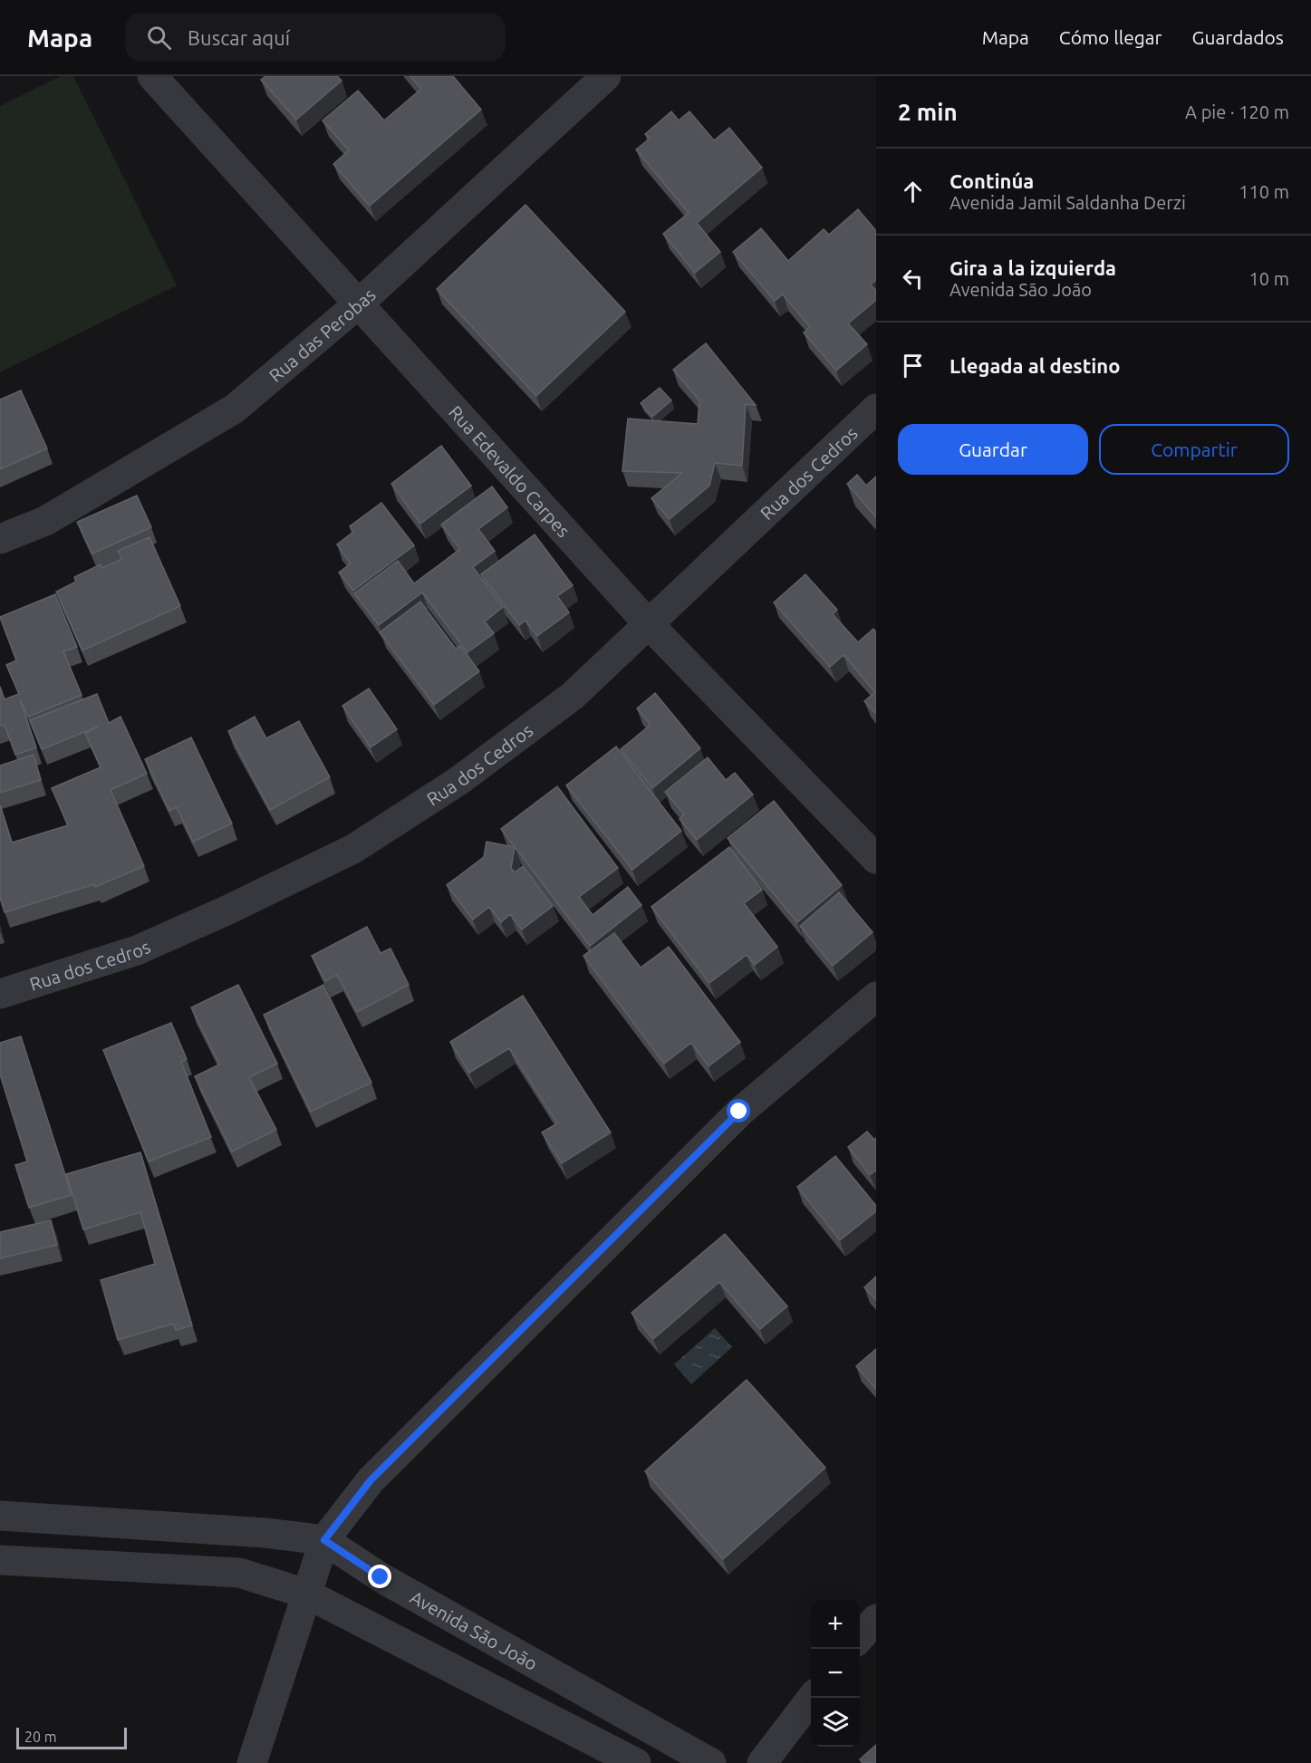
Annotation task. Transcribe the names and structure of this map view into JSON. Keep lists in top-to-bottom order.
{
  "streets": {
    "street": [
      "Rua das Perobas",
      "Rua Edevaldo Carpes",
      "Rua dos Cedros",
      "Avenida São João"
    ]
  },
  "crossings": [
    ["Rua das Perobas", "Rua Edevaldo Carpes"],
    ["Rua Edevaldo Carpes", "Rua dos Cedros"]
  ],
  "scale_bar": "20 m",
  "page": {
    "header": "Mapa",
    "search": "Buscar aquí",
    "nav": ["Mapa", "Cómo llegar", "Guardados"],
    "heading": ["2 min", "A pie · 120 m"],
    "list": [
      ["Continúa", "Avenida Jamil Saldanha Derzi", "110 m"],
      ["Gira a la izquierda", "Avenida São João", "10 m"],
      "Llegada al destino"
    ],
    "buttons": ["Guardar", "Compartir"],
    "map_buttons": ["+", "−"],
    "scale": "20 m"
  }
}
